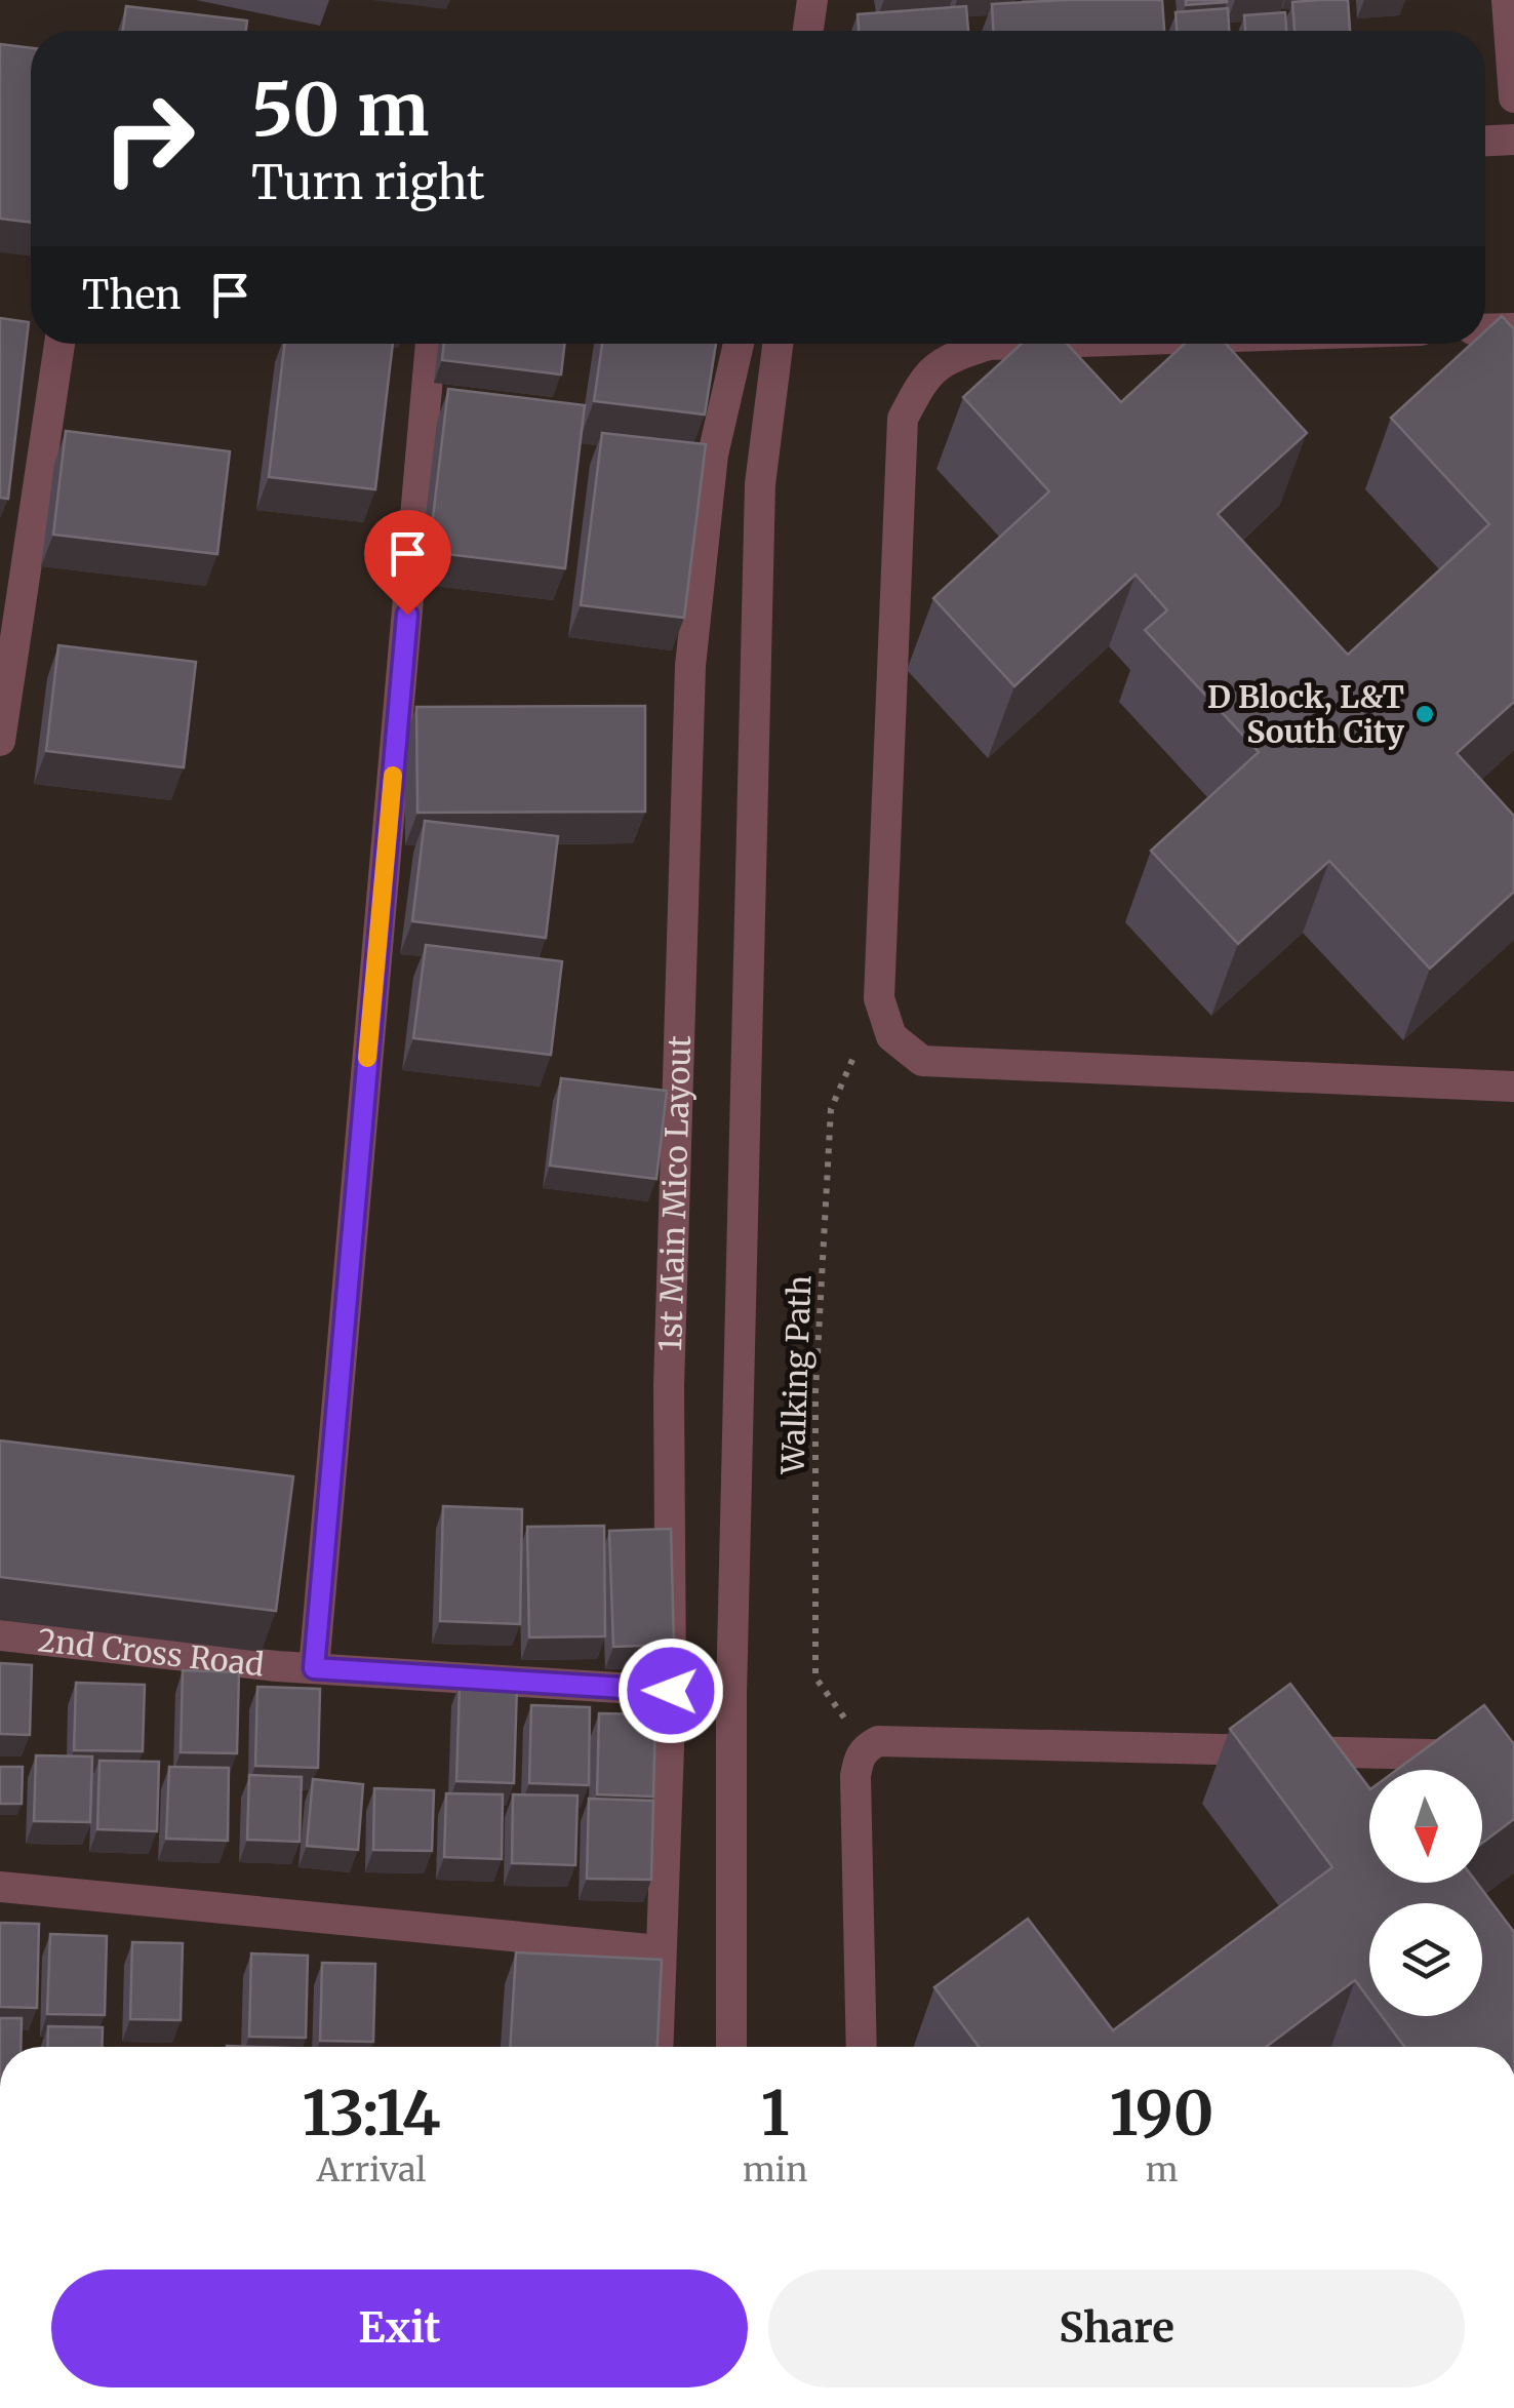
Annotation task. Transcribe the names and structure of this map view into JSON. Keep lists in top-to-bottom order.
{
  "streets": {
    "street": ["1st Main Mico Layout", "2nd Cross Road"],
    "path": ["Walking Path"]
  },
  "crossings": [
    ["1st Main Mico Layout", "2nd Cross Road"]
  ],
  "places": ["D Block, L&T South City"],
  "north": "bottom",
  "page": {
    "turn": ["50 m", "Turn right"],
    "then": "Then",
    "eta": [
      "13:14",
      "Arrival",
      "1",
      "min",
      "190",
      "m"
    ],
    "buttons": ["Exit", "Share"]
  }
}
